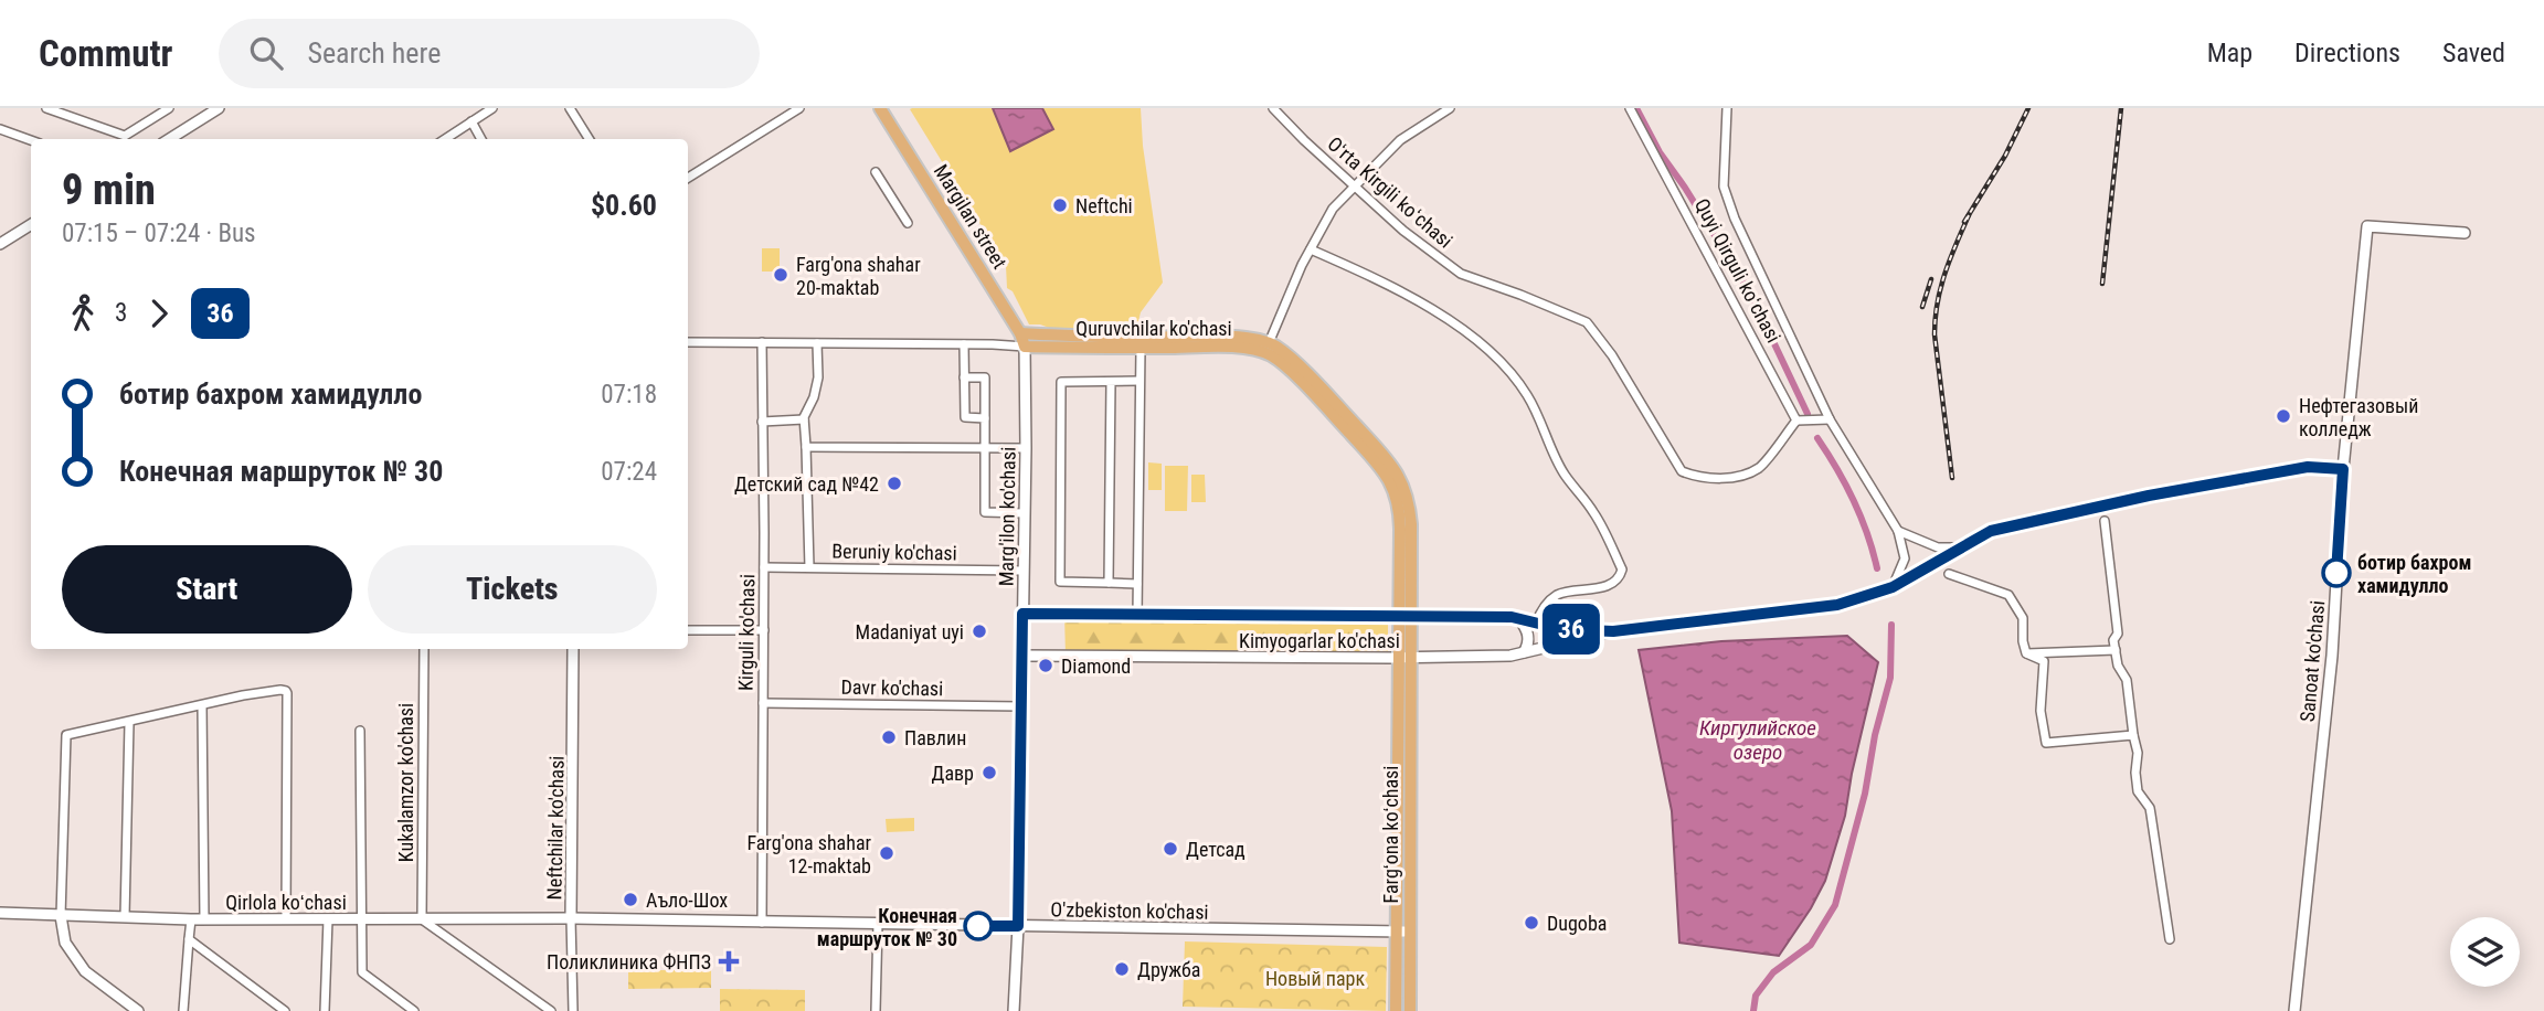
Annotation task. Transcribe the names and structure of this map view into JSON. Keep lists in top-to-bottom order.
{
  "streets": {
    "main road": ["Margilan street", "Quruvchilar ko'chasi", "Fargʻona koʻchasi"],
    "street": [
      "Oʻrta Kirgili koʻchasi",
      "Quyi Qirguli koʻchasi",
      "Marg'ilon ko'chasi",
      "Beruniy ko'chasi",
      "Kirguli ko'chasi",
      "Kimyogarlar ko'chasi",
      "Sanoat ko'chasi",
      "Davr ko'chasi",
      "Kukalamzor ko'chasi",
      "Neftchilar ko'chasi",
      "Qirlola koʻchasi",
      "O'zbekiston ko'chasi"
    ]
  },
  "crossings": [
    ["Oʻrta Kirgili koʻchasi", "Quyi Qirguli koʻchasi"],
    ["Margilan street", "Quruvchilar ko'chasi"],
    ["Margilan street", "Marg'ilon ko'chasi"],
    ["Quruvchilar ko'chasi", "Marg'ilon ko'chasi"],
    ["Quruvchilar ko'chasi", "Kirguli ko'chasi"],
    ["Quruvchilar ko'chasi", "Kimyogarlar ko'chasi"],
    ["Quruvchilar ko'chasi", "Fargʻona koʻchasi"],
    ["Marg'ilon ko'chasi", "Beruniy ko'chasi"],
    ["Marg'ilon ko'chasi", "Kimyogarlar ko'chasi"],
    ["Marg'ilon ko'chasi", "Davr ko'chasi"],
    ["Marg'ilon ko'chasi", "O'zbekiston ko'chasi"],
    ["Beruniy ko'chasi", "Kirguli ko'chasi"],
    ["Kirguli ko'chasi", "Davr ko'chasi"],
    ["Kirguli ko'chasi", "O'zbekiston ko'chasi"],
    ["Kimyogarlar ko'chasi", "Sanoat ko'chasi"],
    ["Kimyogarlar ko'chasi", "Fargʻona koʻchasi"],
    ["Kukalamzor ko'chasi", "Qirlola koʻchasi"],
    ["Neftchilar ko'chasi", "Qirlola koʻchasi"],
    ["Neftchilar ko'chasi", "O'zbekiston ko'chasi"],
    ["Fargʻona koʻchasi", "O'zbekiston ko'chasi"],
    ["Qirlola koʻchasi", "O'zbekiston ko'chasi"]
  ],
  "water": ["Киргулийское озеро"],
  "parks": ["Новый парк"],
  "places": {
    "other": [
      "Neftchi",
      "Farg'ona shahar 20-maktab",
      "Нефтегазовый колледж",
      "Детский сад №42",
      "ботир бахром хамидулло",
      "Madaniyat uyi",
      "Diamond",
      "Павлин",
      "Давр",
      "Детсад",
      "Farg'ona shahar 12-maktab",
      "Аъло-Шох",
      "Dugoba",
      "Конечная маршруток № 30",
      "Дружба"
    ],
    "health": ["Поликлиника ФНПЗ"]
  },
  "lines": ["bus line 36"],
  "page": {
    "header": "Commutr",
    "search": "Search here",
    "nav": ["Map", "Directions", "Saved"],
    "on_map": "36",
    "heading": ["9 min", "07:15 – 07:24 · Bus", "$0.60"],
    "legs": ["3", "36"],
    "list": [
      {
        "name": "ботир бахром хамидулло",
        "value": "07:18"
      },
      {
        "name": "Конечная маршруток № 30",
        "value": "07:24"
      }
    ],
    "buttons": ["Start", "Tickets"]
  }
}
